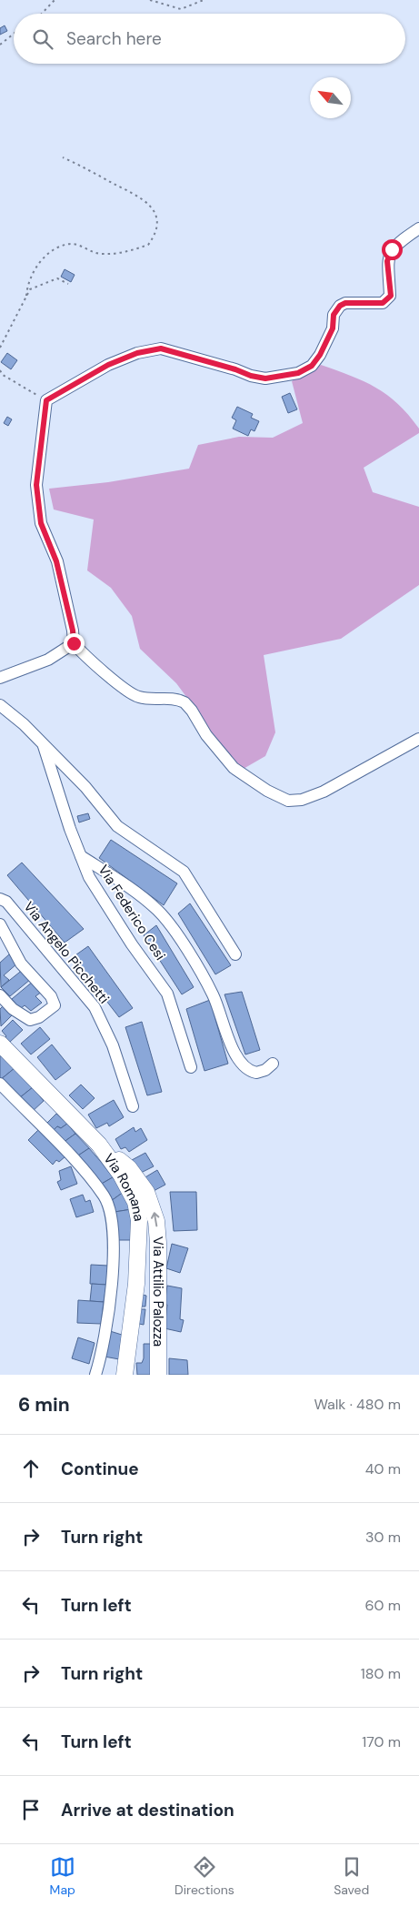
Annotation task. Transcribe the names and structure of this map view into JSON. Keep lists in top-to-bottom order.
{
  "streets": {
    "street": [
      "Via Federico Cesi",
      "Via Angelo Picchetti",
      "Via Romana",
      "Via Attilio Palozza"
    ]
  },
  "crossings": [
    ["Via Romana", "Via Attilio Palozza"]
  ],
  "north": "top left",
  "page": {
    "search": "Search here",
    "heading": ["6 min", "Walk · 480 m"],
    "list": [
      ["Continue", "40 m"],
      ["Turn right", "30 m"],
      ["Turn left", "60 m"],
      ["Turn right", "180 m"],
      ["Turn left", "170 m"],
      "Arrive at destination"
    ],
    "nav": ["Map", "Directions", "Saved"]
  }
}
